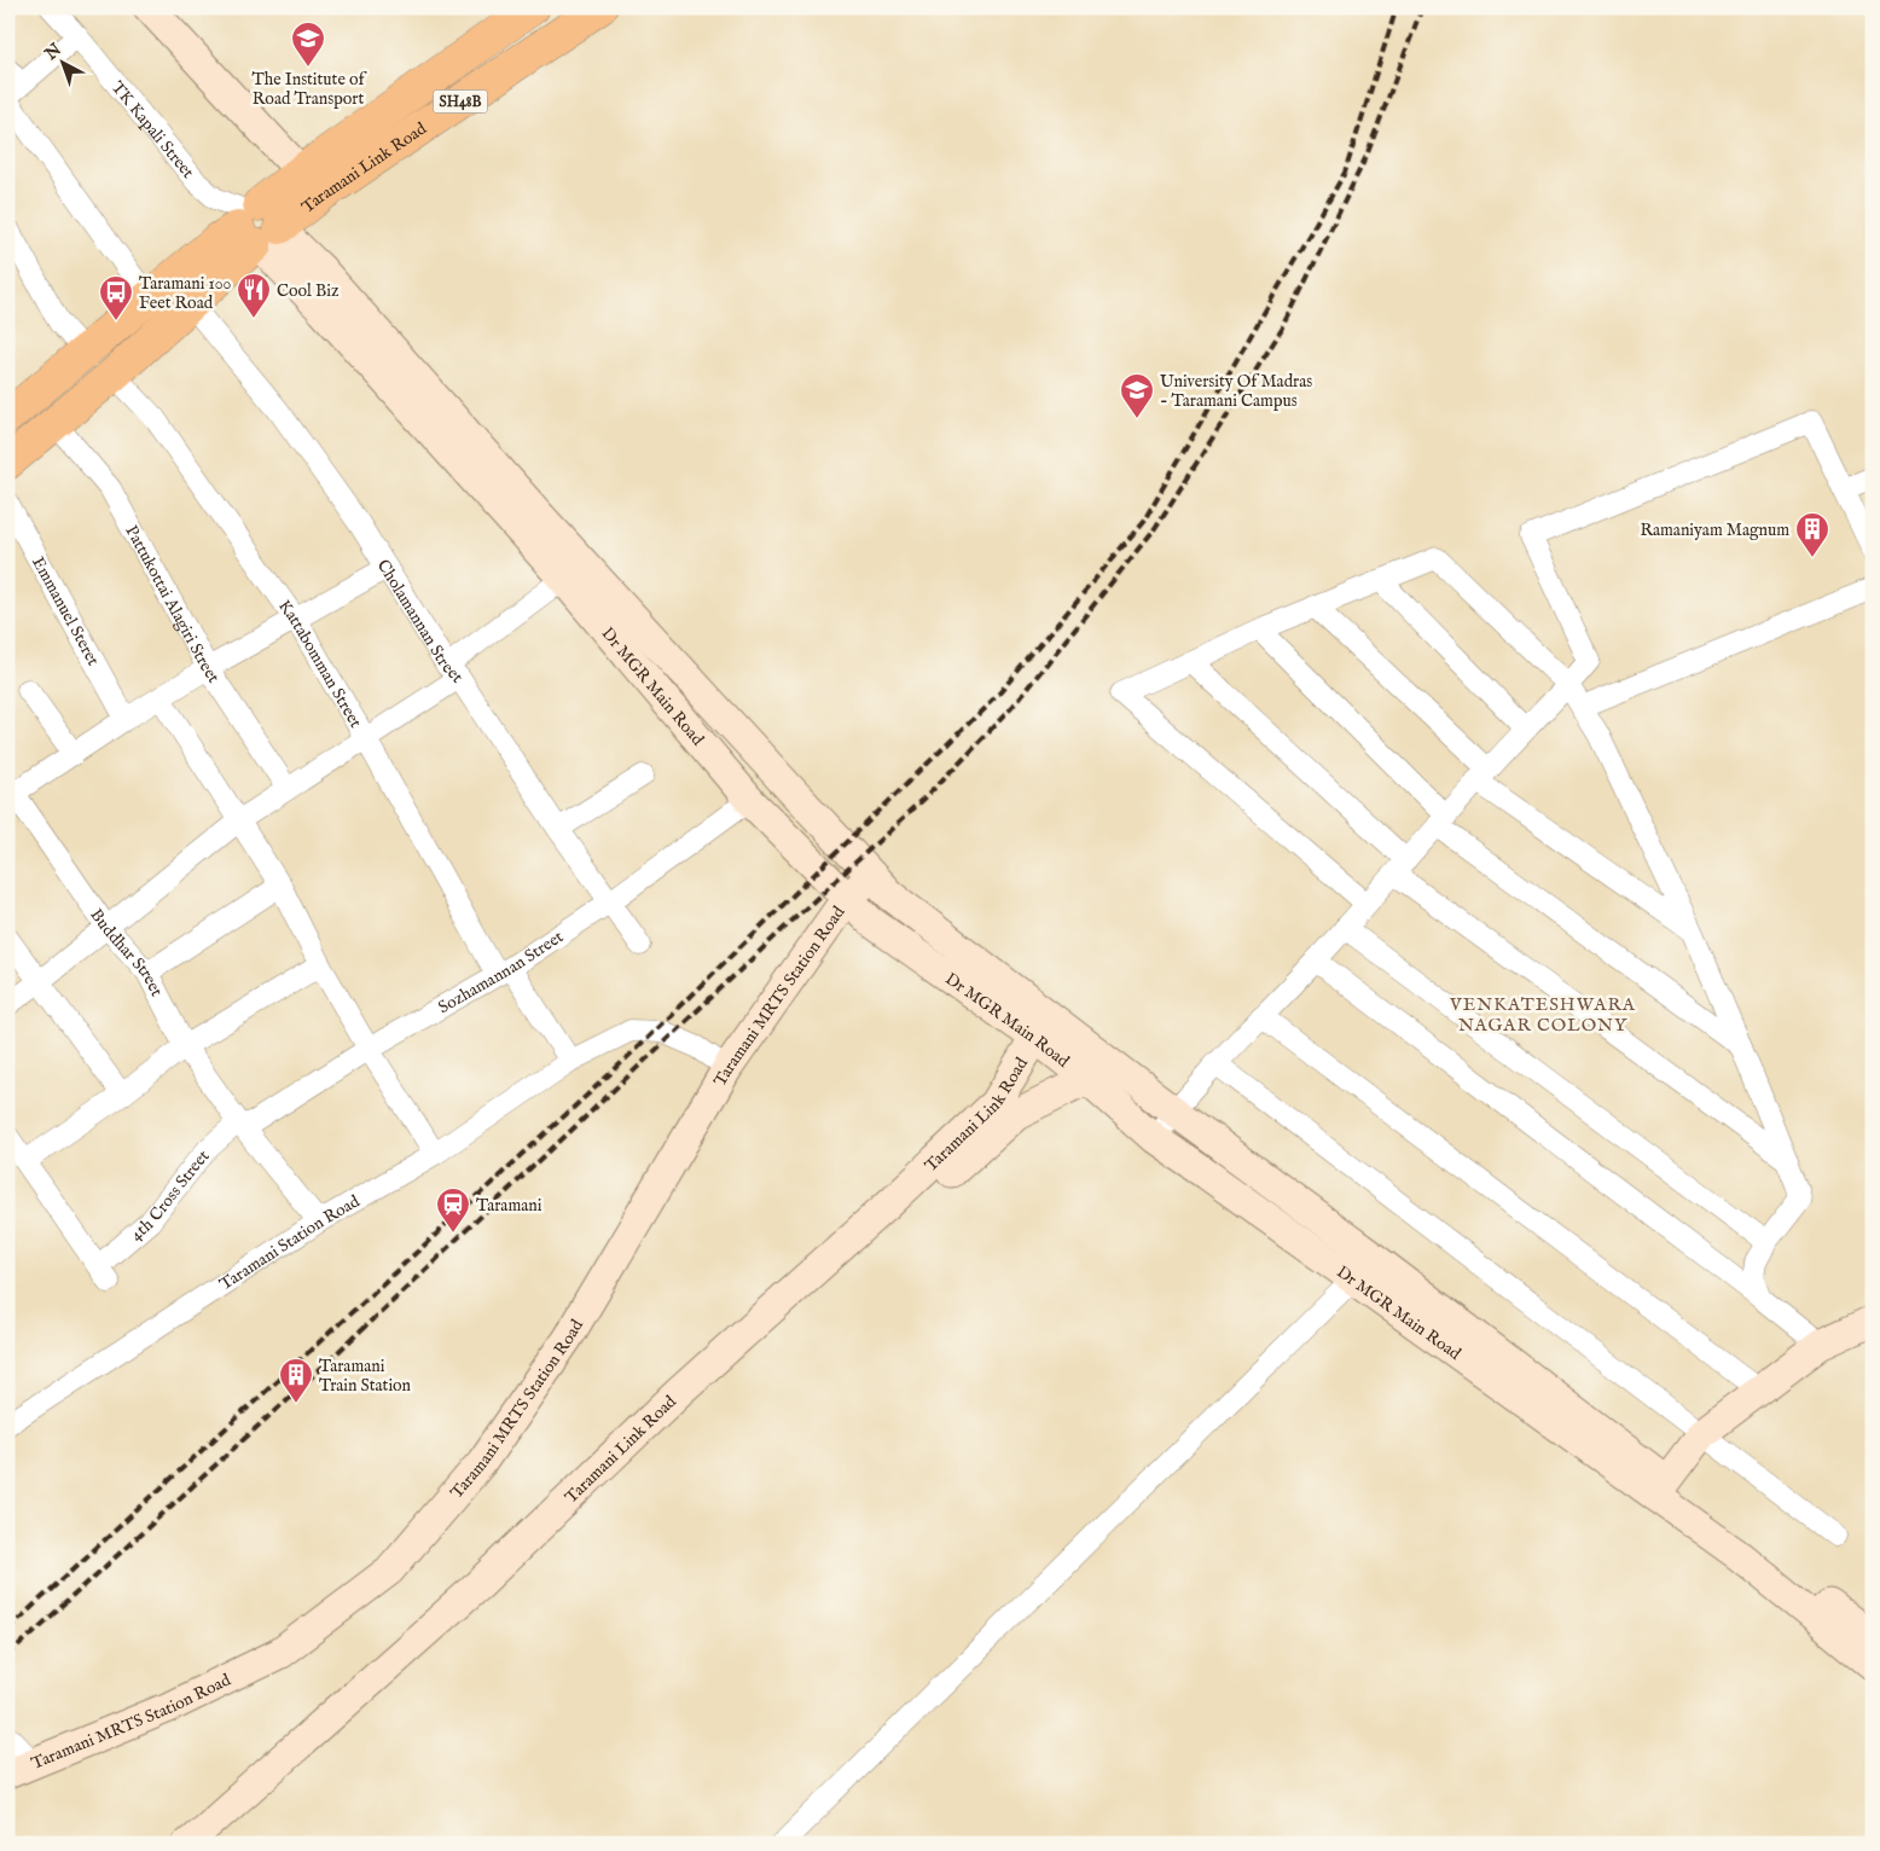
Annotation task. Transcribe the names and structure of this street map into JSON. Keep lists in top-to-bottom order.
{
  "streets": {
    "main road": [
      "SH48B",
      "Taramani Link Road",
      "Dr MGR Main Road",
      "Taramani MRTS Station Road"
    ],
    "street": [
      "TK Kapali Street",
      "Pattukottai Alagiri Street",
      "Emmanuel Steret",
      "Cholamannan Street",
      "Kattabomman Street",
      "Buddhar Street",
      "Sozhamannan Street",
      "4th Cross Street",
      "Taramani Station Road"
    ]
  },
  "crossings": [
    ["TK Kapali Street", "Taramani Link Road"],
    ["TK Kapali Street", "Dr MGR Main Road"],
    ["Taramani Link Road", "Dr MGR Main Road"],
    ["Cholamannan Street", "Sozhamannan Street"],
    ["Kattabomman Street", "Sozhamannan Street"],
    ["Kattabomman Street", "Taramani Station Road"],
    ["Dr MGR Main Road", "Sozhamannan Street"],
    ["Dr MGR Main Road", "Taramani MRTS Station Road"],
    ["Buddhar Street", "Sozhamannan Street"],
    ["Buddhar Street", "4th Cross Street"],
    ["Buddhar Street", "Taramani Station Road"],
    ["Sozhamannan Street", "4th Cross Street"],
    ["Taramani MRTS Station Road", "Taramani Station Road"]
  ],
  "districts": ["VENKATESHWARA NAGAR COLONY"],
  "places": {
    "school or university": ["The Institute of Road Transport", "University Of Madras - Taramani Campus"],
    "restaurant": ["Cool Biz"],
    "bus stop": ["Taramani 100 Feet Road"],
    "building": ["Ramaniyam Magnum", "Taramani Train Station"],
    "station": ["Taramani"]
  },
  "north": "top left"
}
